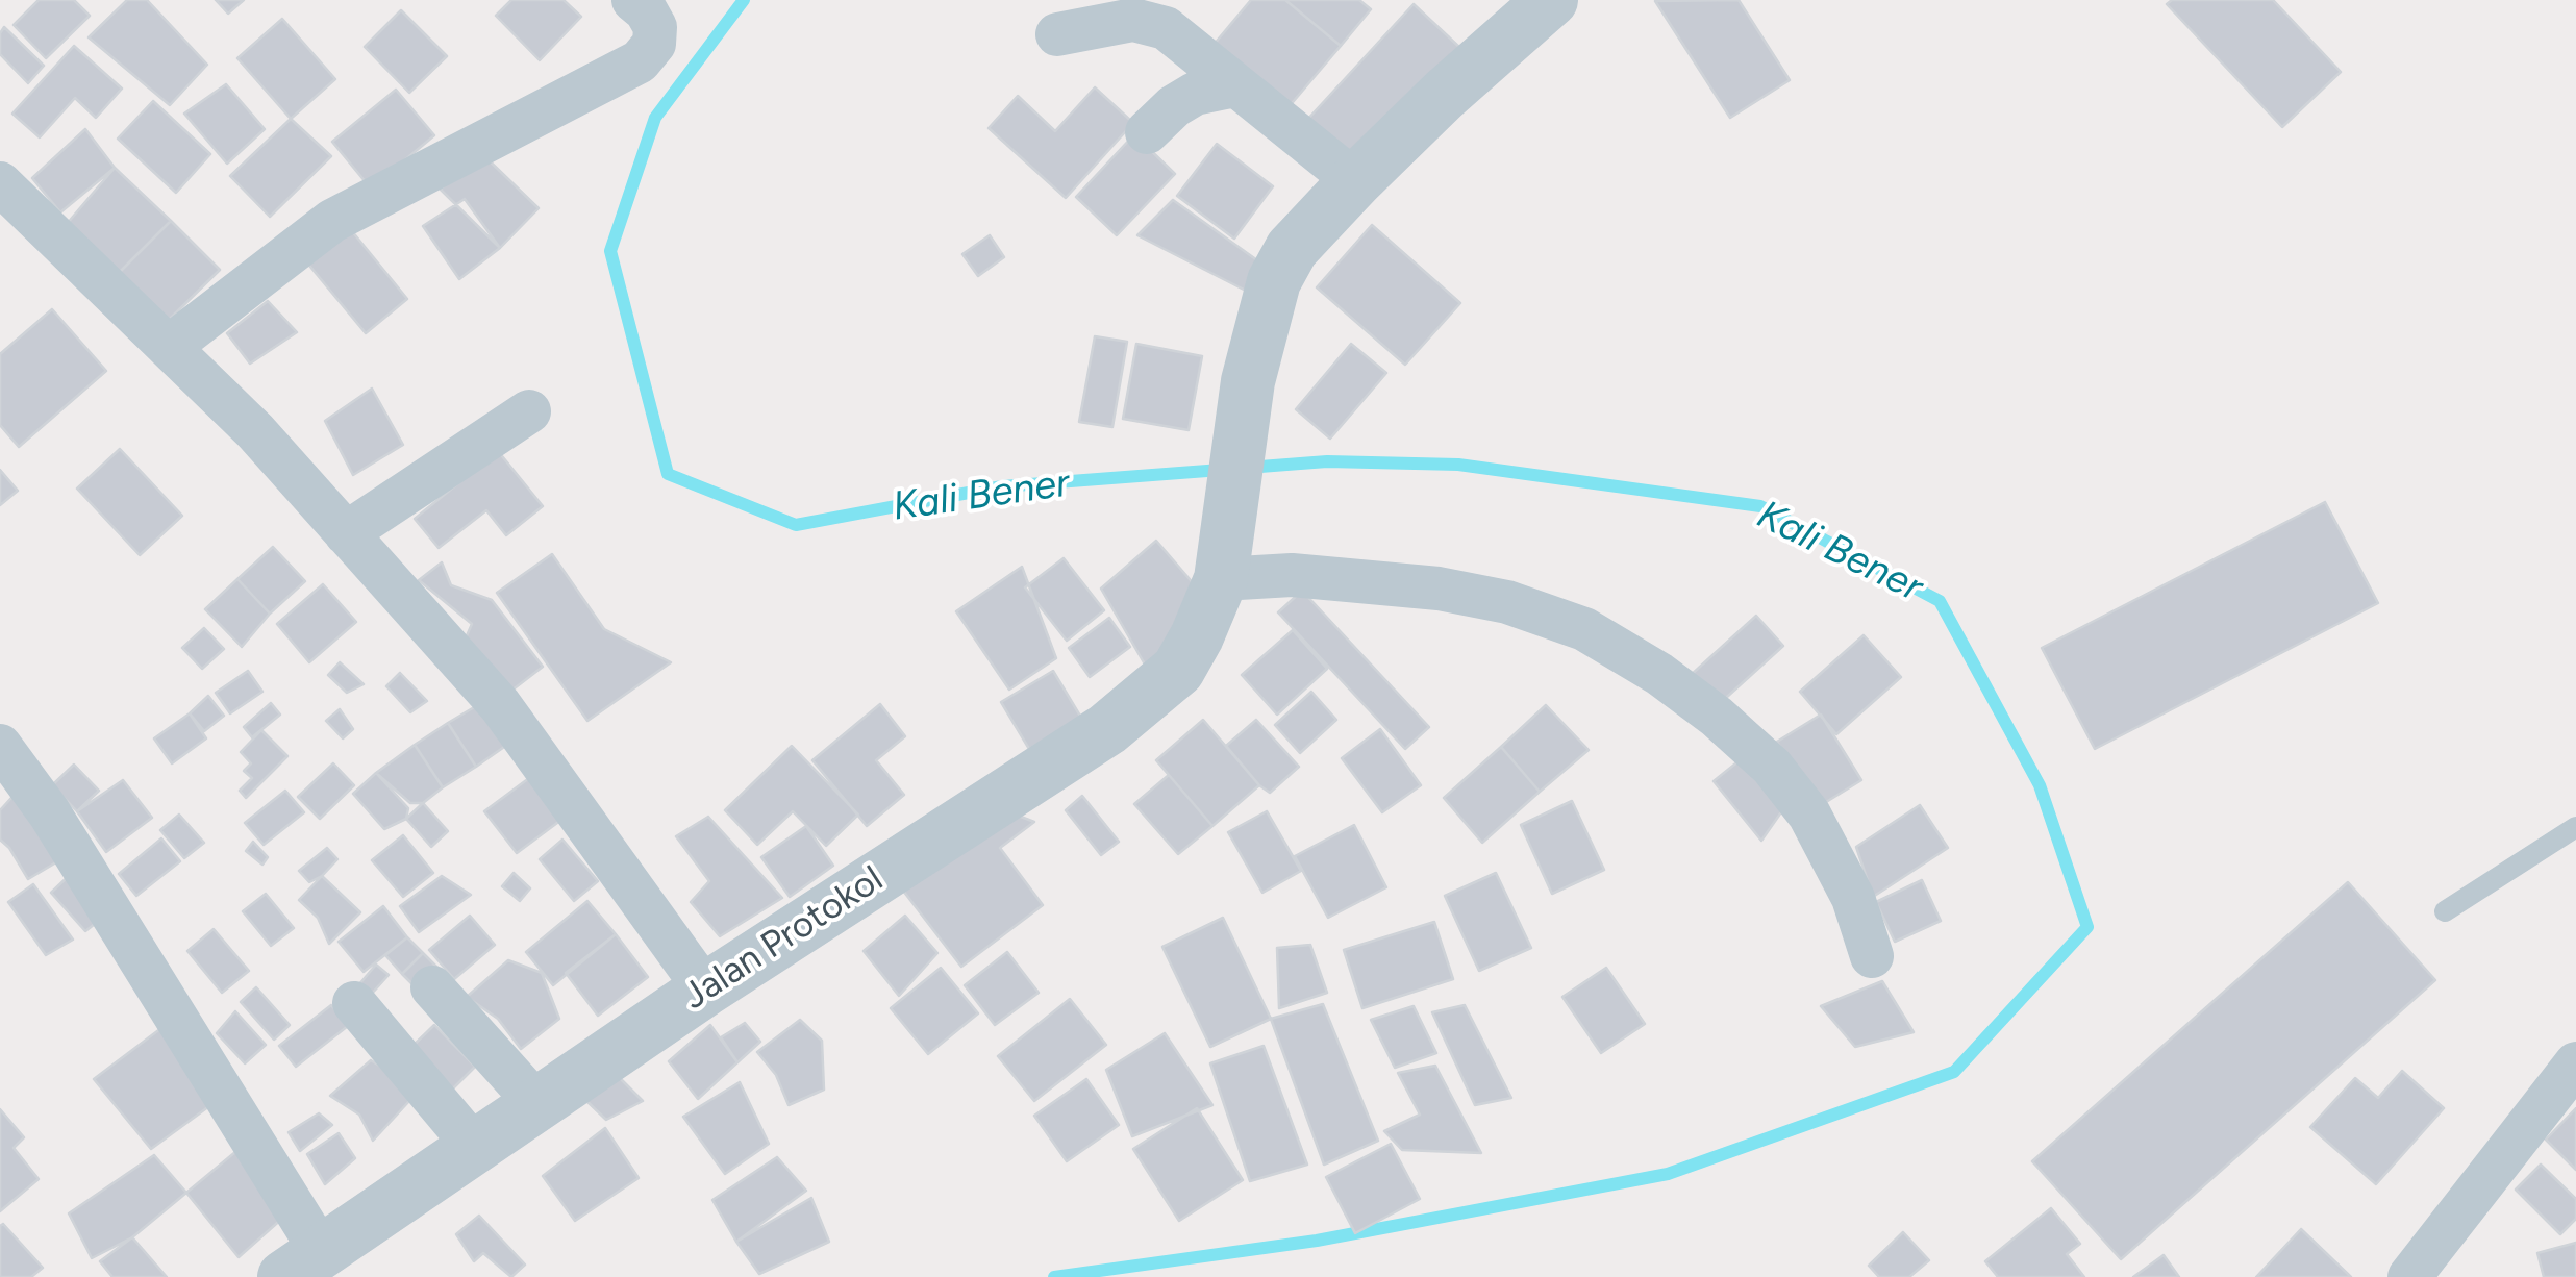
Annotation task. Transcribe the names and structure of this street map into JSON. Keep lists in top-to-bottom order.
{
  "streets": {
    "street": ["Jalan Protokol"]
  },
  "water": ["Kali Bener"]
}
